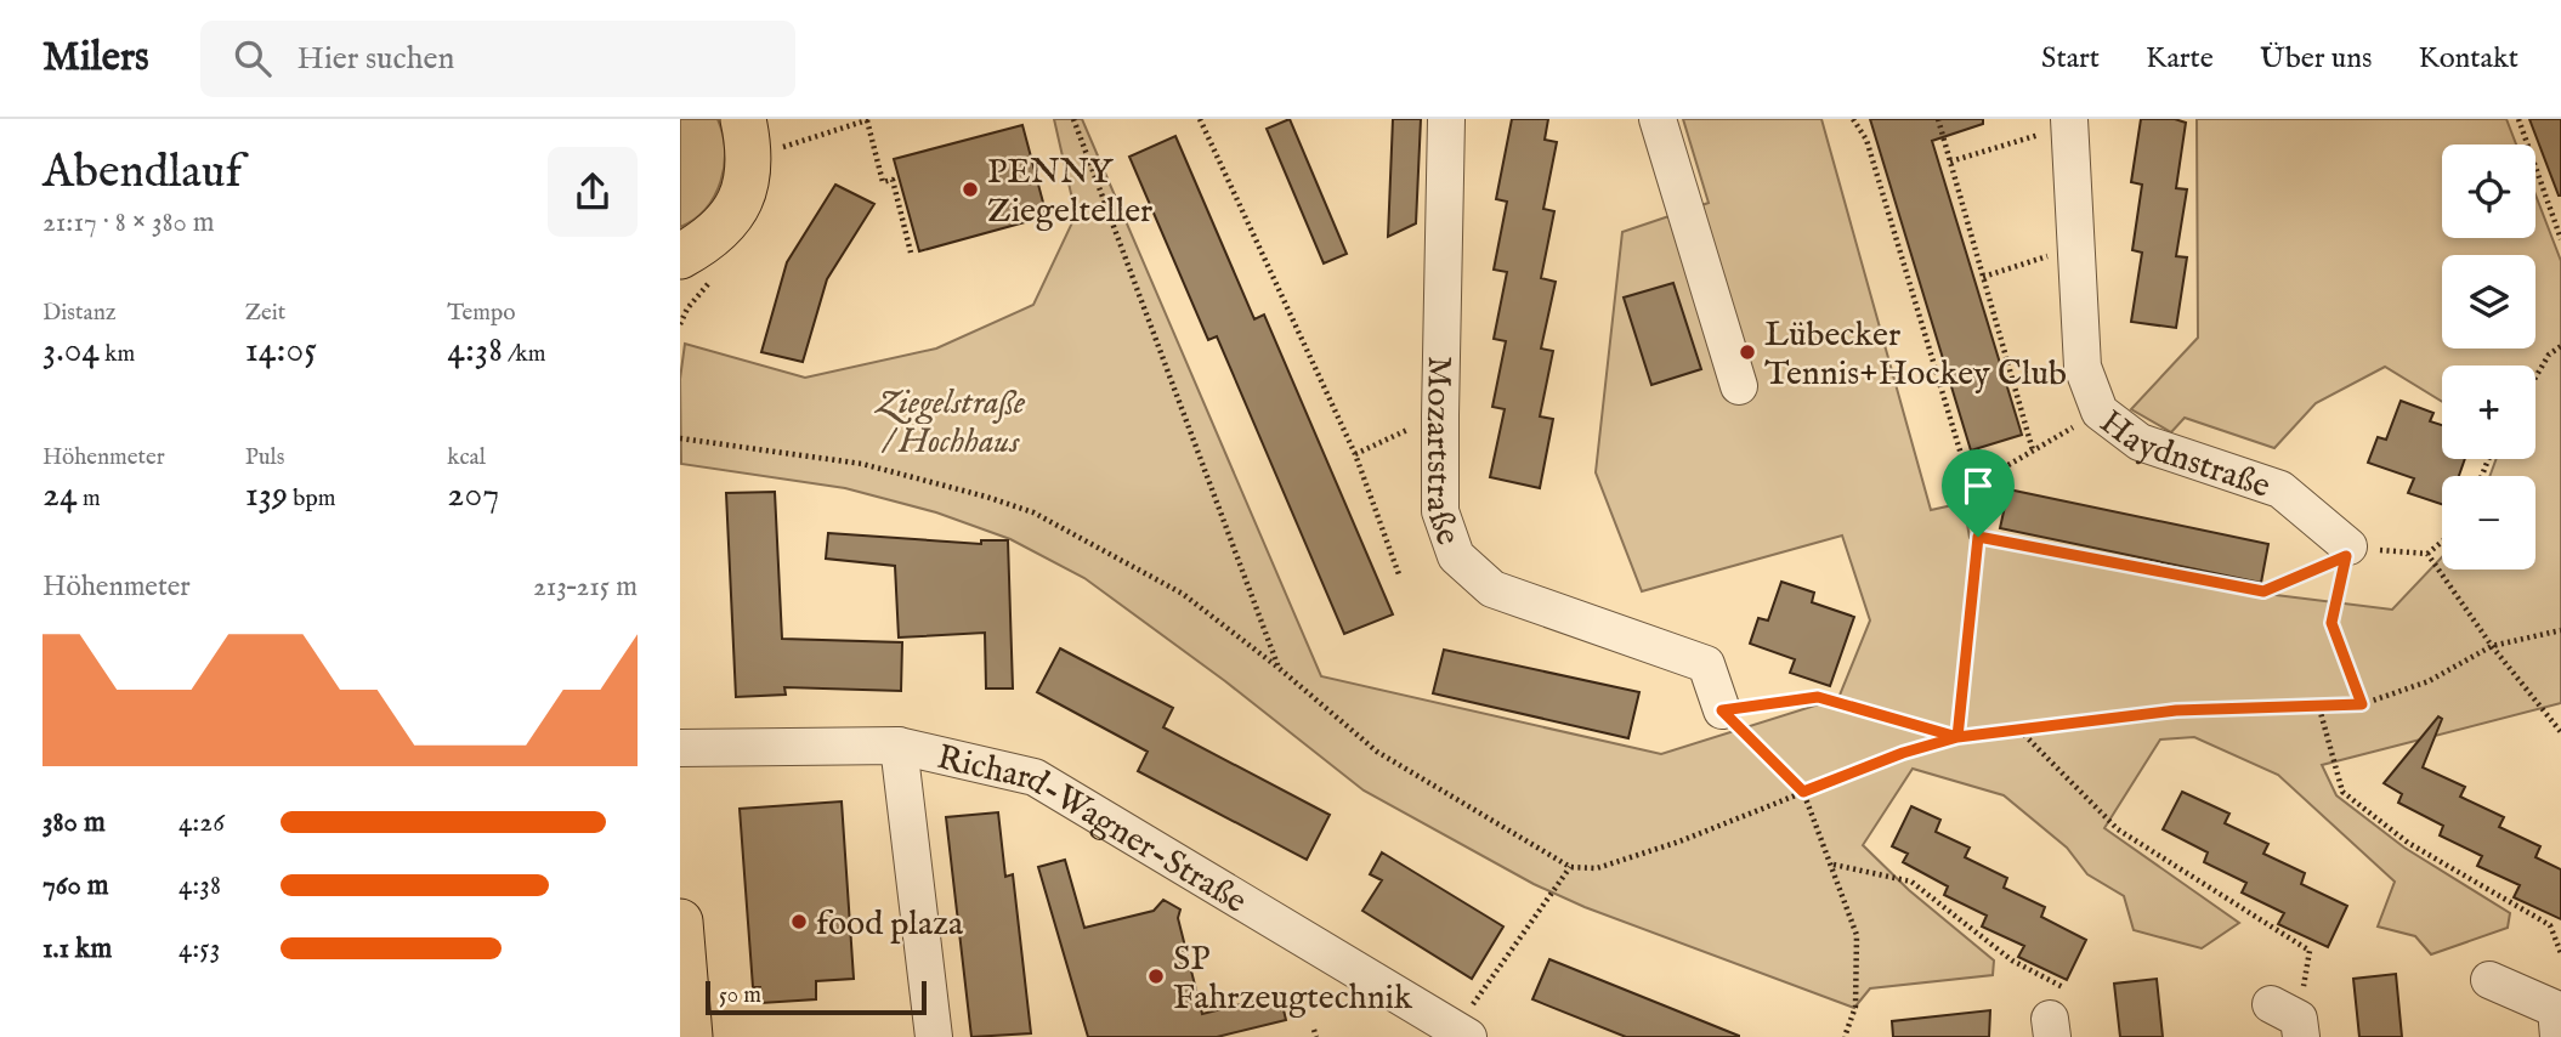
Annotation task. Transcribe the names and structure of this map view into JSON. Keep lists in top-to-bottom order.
{
  "streets": {
    "street": ["Mozartstraße", "Haydnstraße", "Richard-Wagner-Straße"]
  },
  "parks": ["Ziegelstraße / Hochhaus"],
  "places": [
    "PENNY Ziegelteller",
    "Lübecker Tennis+Hockey Club",
    "food plaza",
    "SP Fahrzeugtechnik"
  ],
  "scale_bar": "50 m",
  "page": {
    "header": "Milers",
    "search": "Hier suchen",
    "nav": [
      "Start",
      "Karte",
      "Über uns",
      "Kontakt"
    ],
    "heading": ["Abendlauf", "21:17 · 8 × 380 m"],
    "map_buttons": ["+", "−"],
    "stats": [
      ["Distanz", "3.04 km"],
      ["Zeit", "14:05"],
      ["Tempo", "4:38 /km"],
      ["Höhenmeter", "24 m"],
      ["Puls", "139 bpm"],
      ["kcal", "207"]
    ],
    "chart": ["Höhenmeter", "213–215 m"],
    "list": [
      {
        "name": "380 m",
        "note": "4:26"
      },
      {
        "name": "760 m",
        "note": "4:38"
      },
      {
        "name": "1.1 km",
        "note": "4:53"
      }
    ],
    "scale": "50 m"
  }
}
